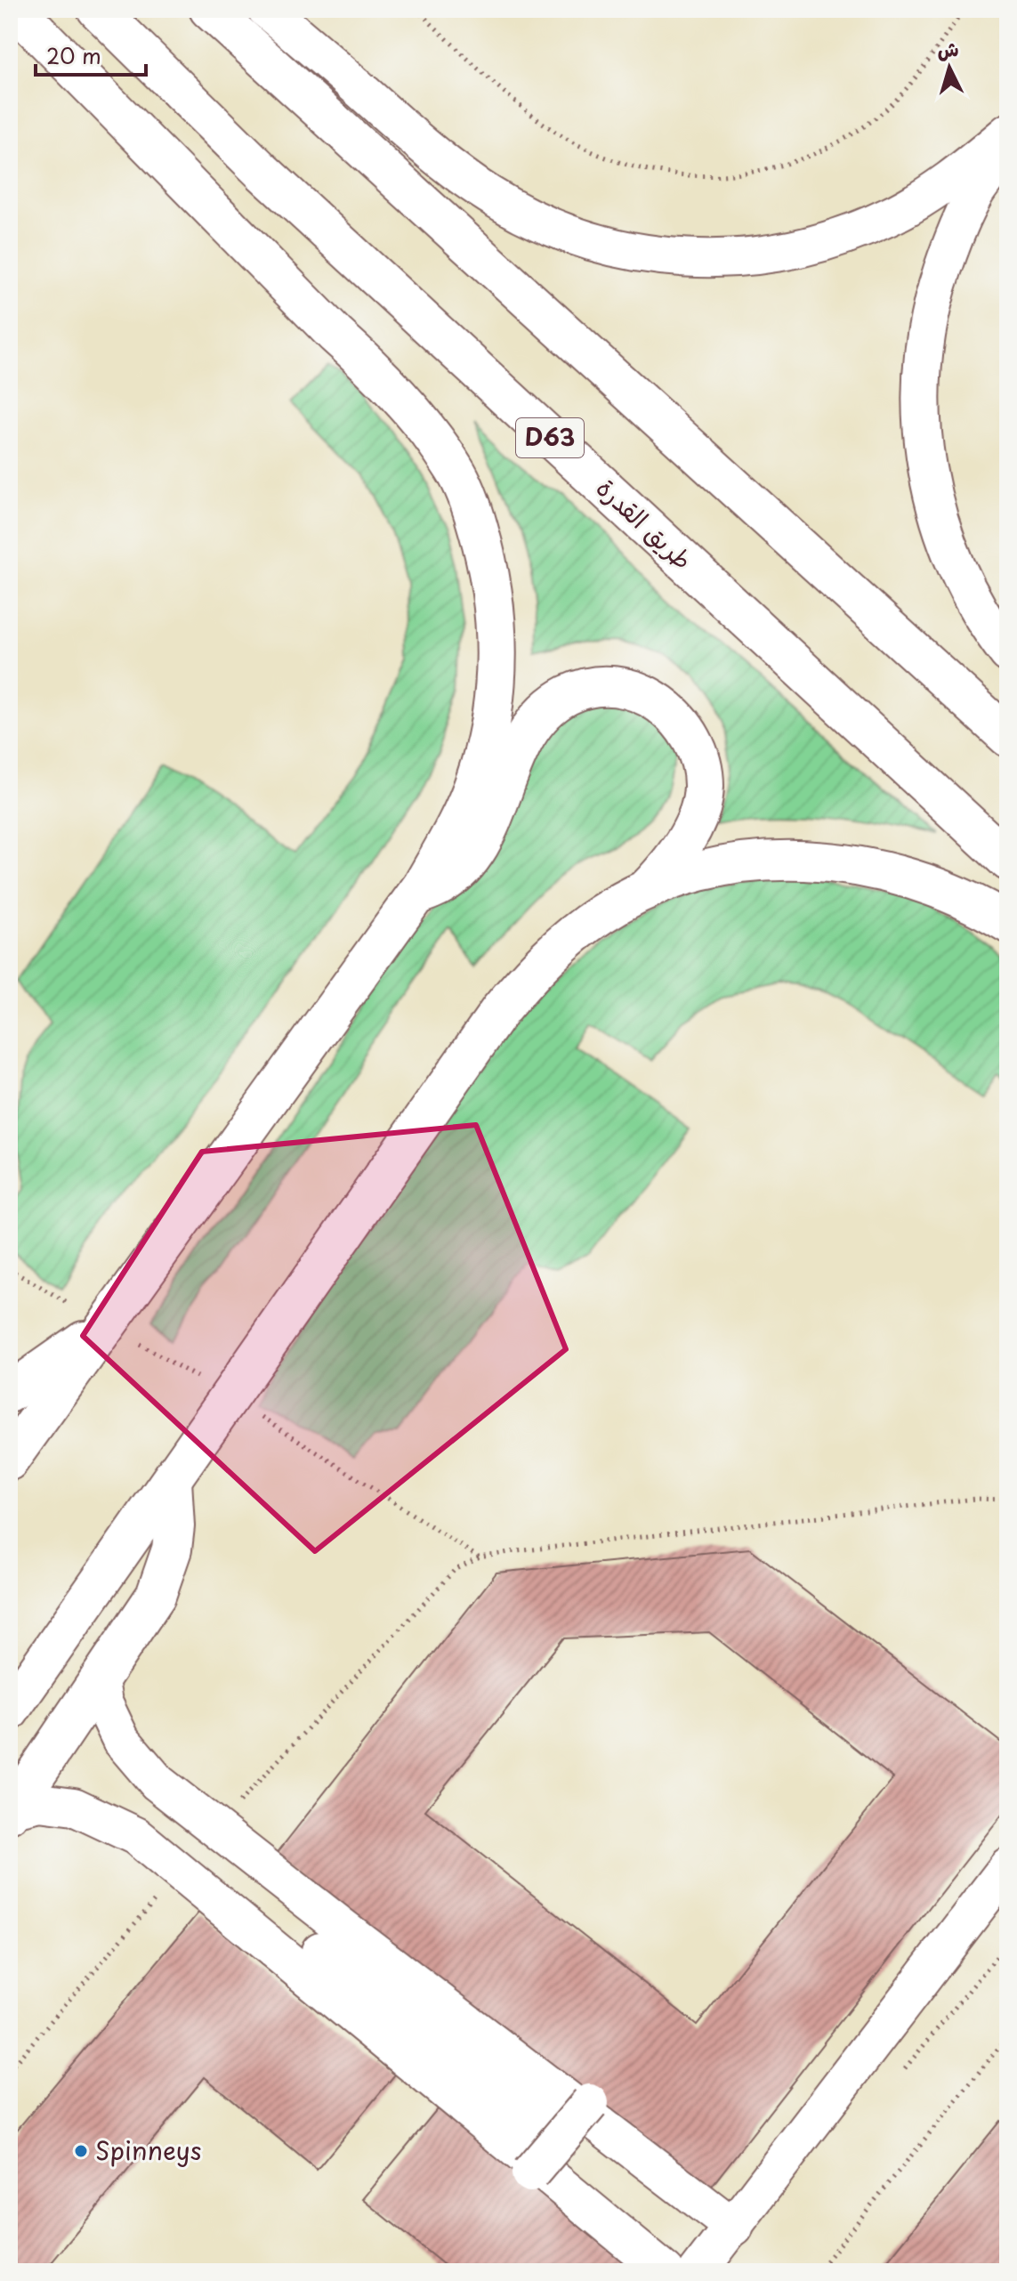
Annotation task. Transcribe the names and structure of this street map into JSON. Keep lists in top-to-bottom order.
{
  "streets": {
    "street": ["D63", "طريق القدرة"]
  },
  "places": ["Spinneys"],
  "scale_bar": "20 m",
  "north": "top"
}
